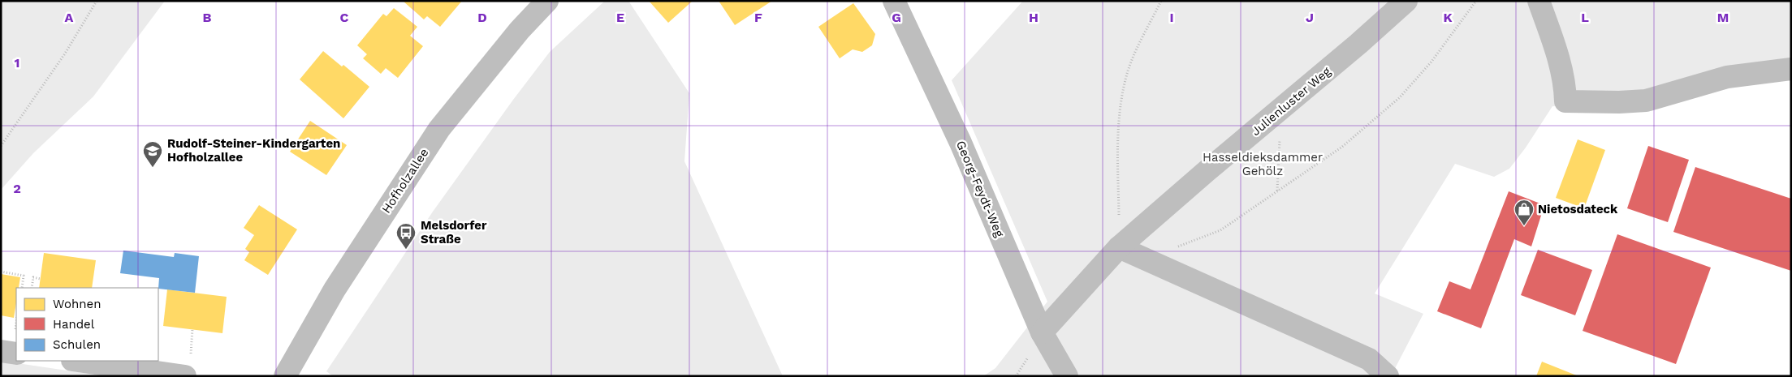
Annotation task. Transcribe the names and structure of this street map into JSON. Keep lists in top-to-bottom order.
{
  "streets": {
    "street": ["Julienluster Weg", "Hofholzallee", "Georg-Feydt-Weg"]
  },
  "crossings": [
    ["Julienluster Weg", "Georg-Feydt-Weg"]
  ],
  "parks": ["Hasseldieksdammer Gehölz"],
  "places": {
    "school or university": ["Rudolf-Steiner-Kindergarten Hofholzallee"],
    "shop": ["Nietosdateck"],
    "bus stop": ["Melsdorfer Straße"]
  },
  "legend": ["Wohnen", "Handel", "Schulen"],
  "grid": {
    "columns": [
      "A",
      "B",
      "C",
      "D",
      "E",
      "F",
      "G",
      "H",
      "I",
      "J",
      "K",
      "L",
      "M"
    ],
    "rows": ["1", "2"]
  }
}
